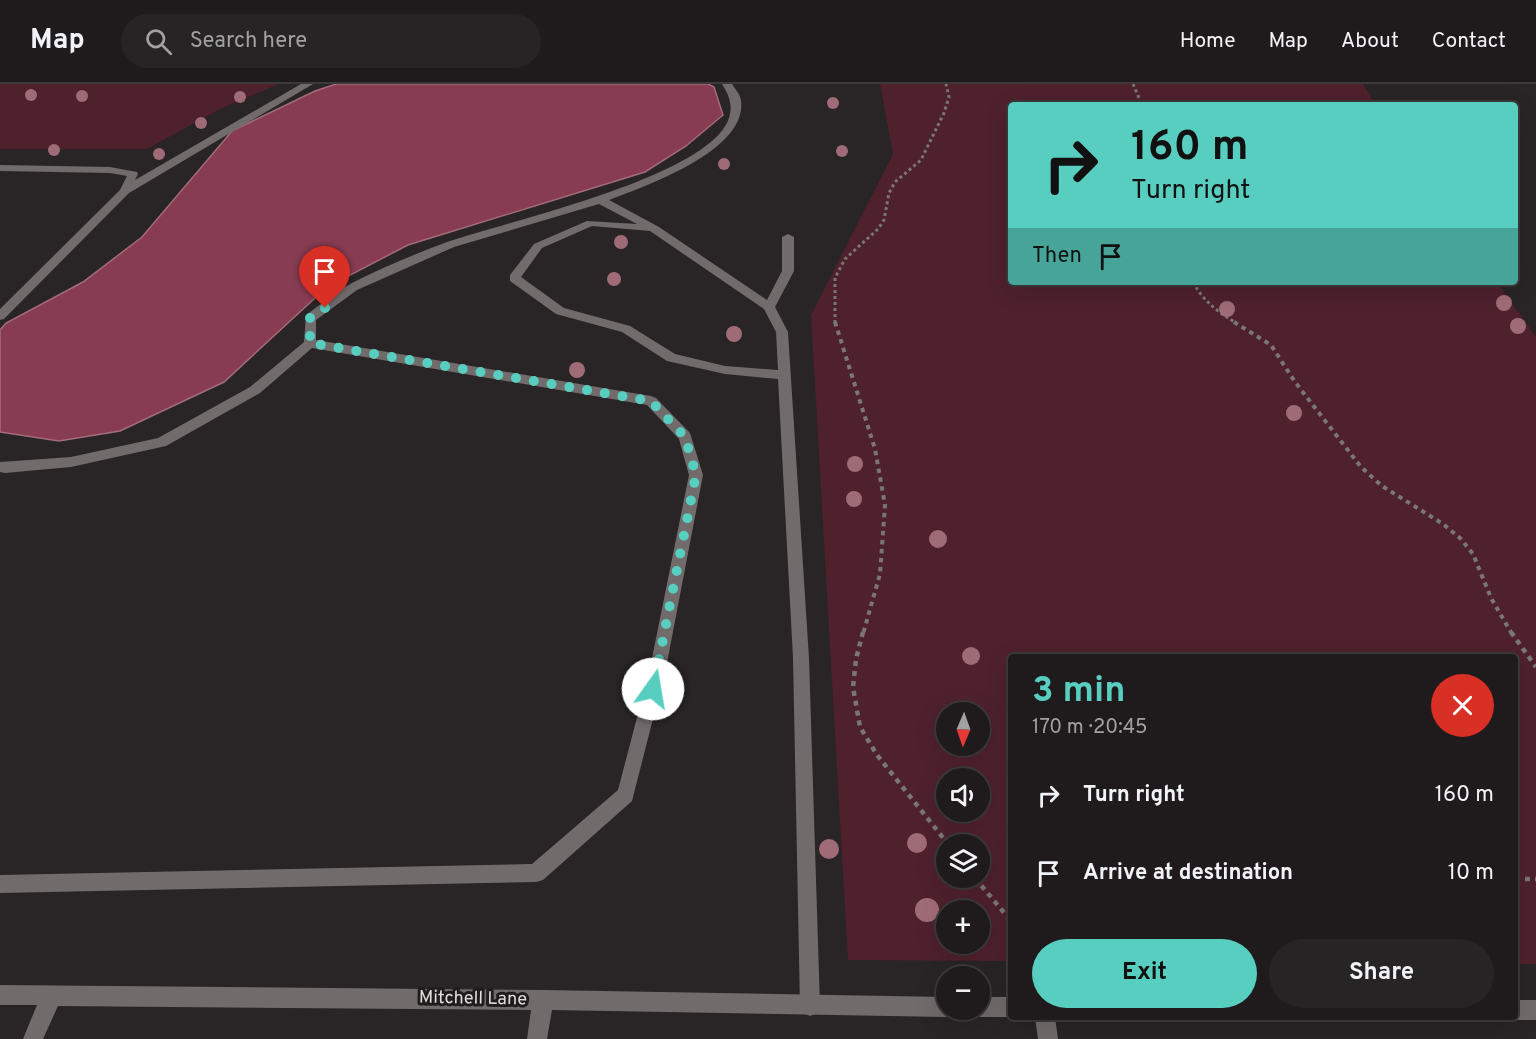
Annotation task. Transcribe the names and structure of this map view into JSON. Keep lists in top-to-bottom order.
{
  "streets": {
    "street": ["Mitchell Lane"]
  },
  "north": "bottom",
  "page": {
    "header": "Map",
    "search": "Search here",
    "nav": [
      "Home",
      "Map",
      "About",
      "Contact"
    ],
    "turn": ["160 m", "Turn right"],
    "then": "Then",
    "heading": ["3 min", "170 m · 20:45"],
    "map_buttons": ["+", "−"],
    "list": [
      {
        "name": "Turn right",
        "value": "160 m"
      },
      {
        "name": "Arrive at destination",
        "value": "10 m"
      }
    ],
    "buttons": ["Exit", "Share"]
  }
}
